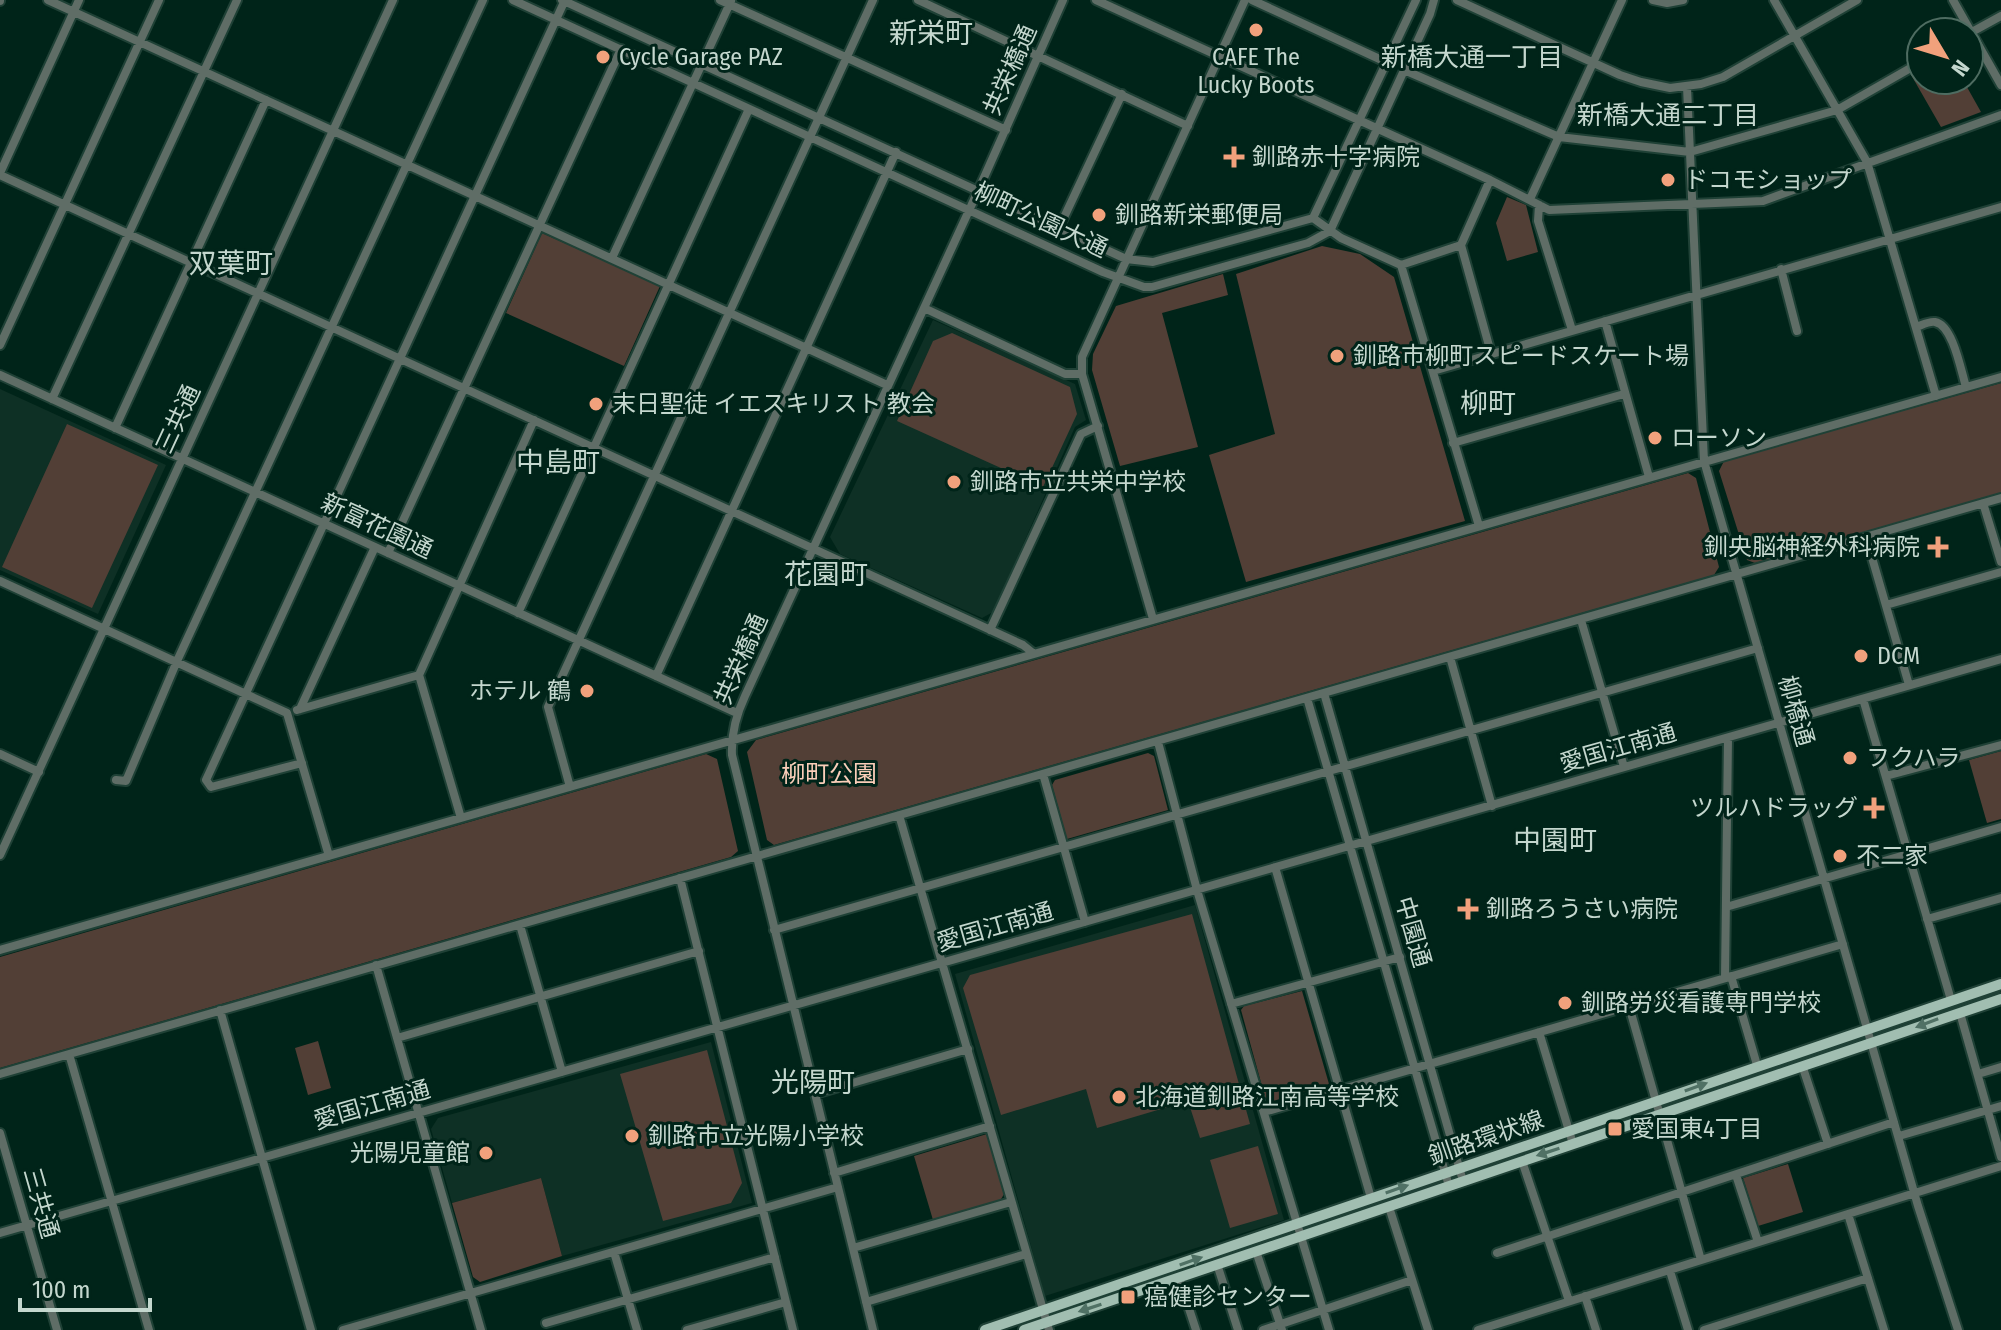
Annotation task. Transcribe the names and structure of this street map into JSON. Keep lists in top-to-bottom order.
{
  "streets": {
    "main road": ["釧路環状線"],
    "street": [
      "共栄橋通",
      "柳町公園大通",
      "三共通",
      "新富花園通",
      "柳橋通",
      "愛国江南通",
      "中園通"
    ]
  },
  "crossings": [
    ["共栄橋通", "柳町公園大通"],
    ["共栄橋通", "新富花園通"],
    ["共栄橋通", "愛国江南通"],
    ["三共通", "新富花園通"],
    ["三共通", "愛国江南通"],
    ["柳橋通", "愛国江南通"],
    ["柳橋通", "釧路環状線"],
    ["愛国江南通", "中園通"],
    ["中園通", "釧路環状線"]
  ],
  "districts": [
    "新栄町",
    "新橋大通一丁目",
    "新橋大通二丁目",
    "双葉町",
    "柳町",
    "中島町",
    "花園町",
    "中園町",
    "光陽町"
  ],
  "parks": ["柳町公園"],
  "places": {
    "other": [
      "CAFE The Lucky Boots",
      "Cycle Garage PAZ",
      "ドコモショップ",
      "釧路新栄郵便局",
      "釧路市柳町スピードスケート場",
      "末日聖徒 イエスキリスト 教会",
      "ローソン",
      "釧路市立共栄中学校",
      "DCM",
      "ホテル 鶴",
      "フクハラ",
      "不二家",
      "釧路労災看護専門学校",
      "北海道釧路江南高等学校",
      "釧路市立光陽小学校",
      "光陽児童館"
    ],
    "health": [
      "釧路赤十字病院",
      "釧央脳神経外科病院",
      "ツルハドラッグ",
      "釧路ろうさい病院"
    ],
    "transit": ["愛国東4丁目", "癌健診センター"]
  },
  "scale_bar": "100 m",
  "north": "bottom right"
}
